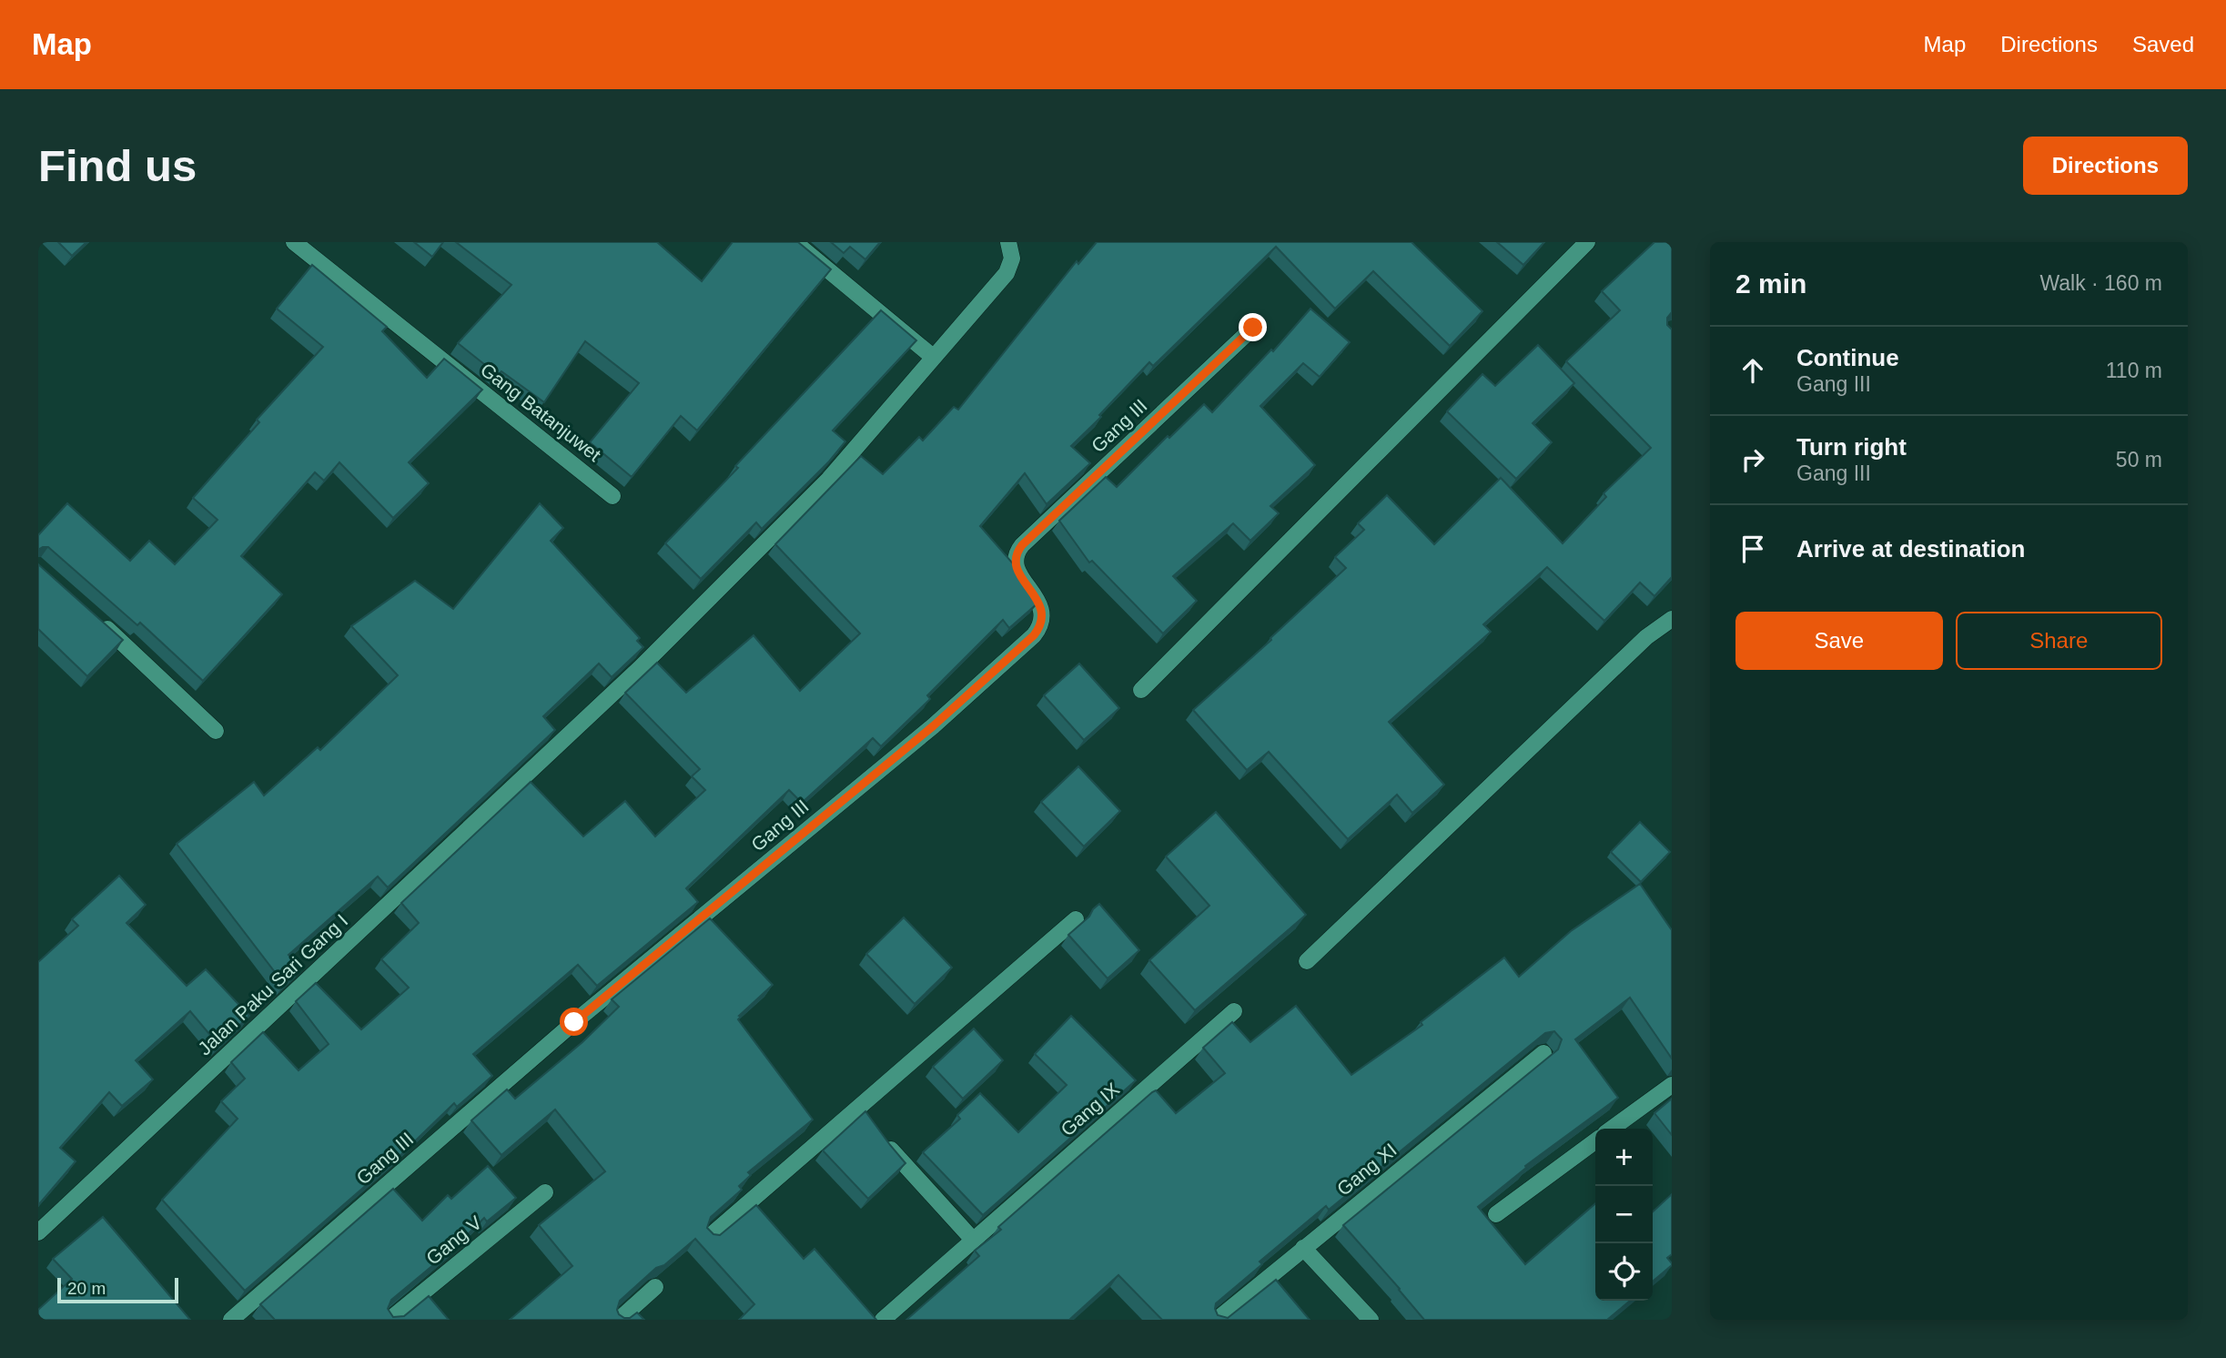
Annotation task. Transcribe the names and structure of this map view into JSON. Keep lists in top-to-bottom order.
{
  "streets": {
    "street": [
      "Gang Batanjuwet",
      "Gang III",
      "Jalan Paku Sari Gang I",
      "Gang IX",
      "Gang XI",
      "Gang V"
    ]
  },
  "scale_bar": "20 m",
  "page": {
    "header": "Map",
    "nav": ["Map", "Directions", "Saved"],
    "buttons": [
      "Directions",
      ["Save", "Share"]
    ],
    "title": "Find us",
    "heading": ["2 min", "Walk · 160 m"],
    "list": [
      ["Continue", "Gang III", "110 m"],
      ["Turn right", "Gang III", "50 m"],
      "Arrive at destination"
    ],
    "map_buttons": ["+", "−"],
    "scale": "20 m"
  }
}
